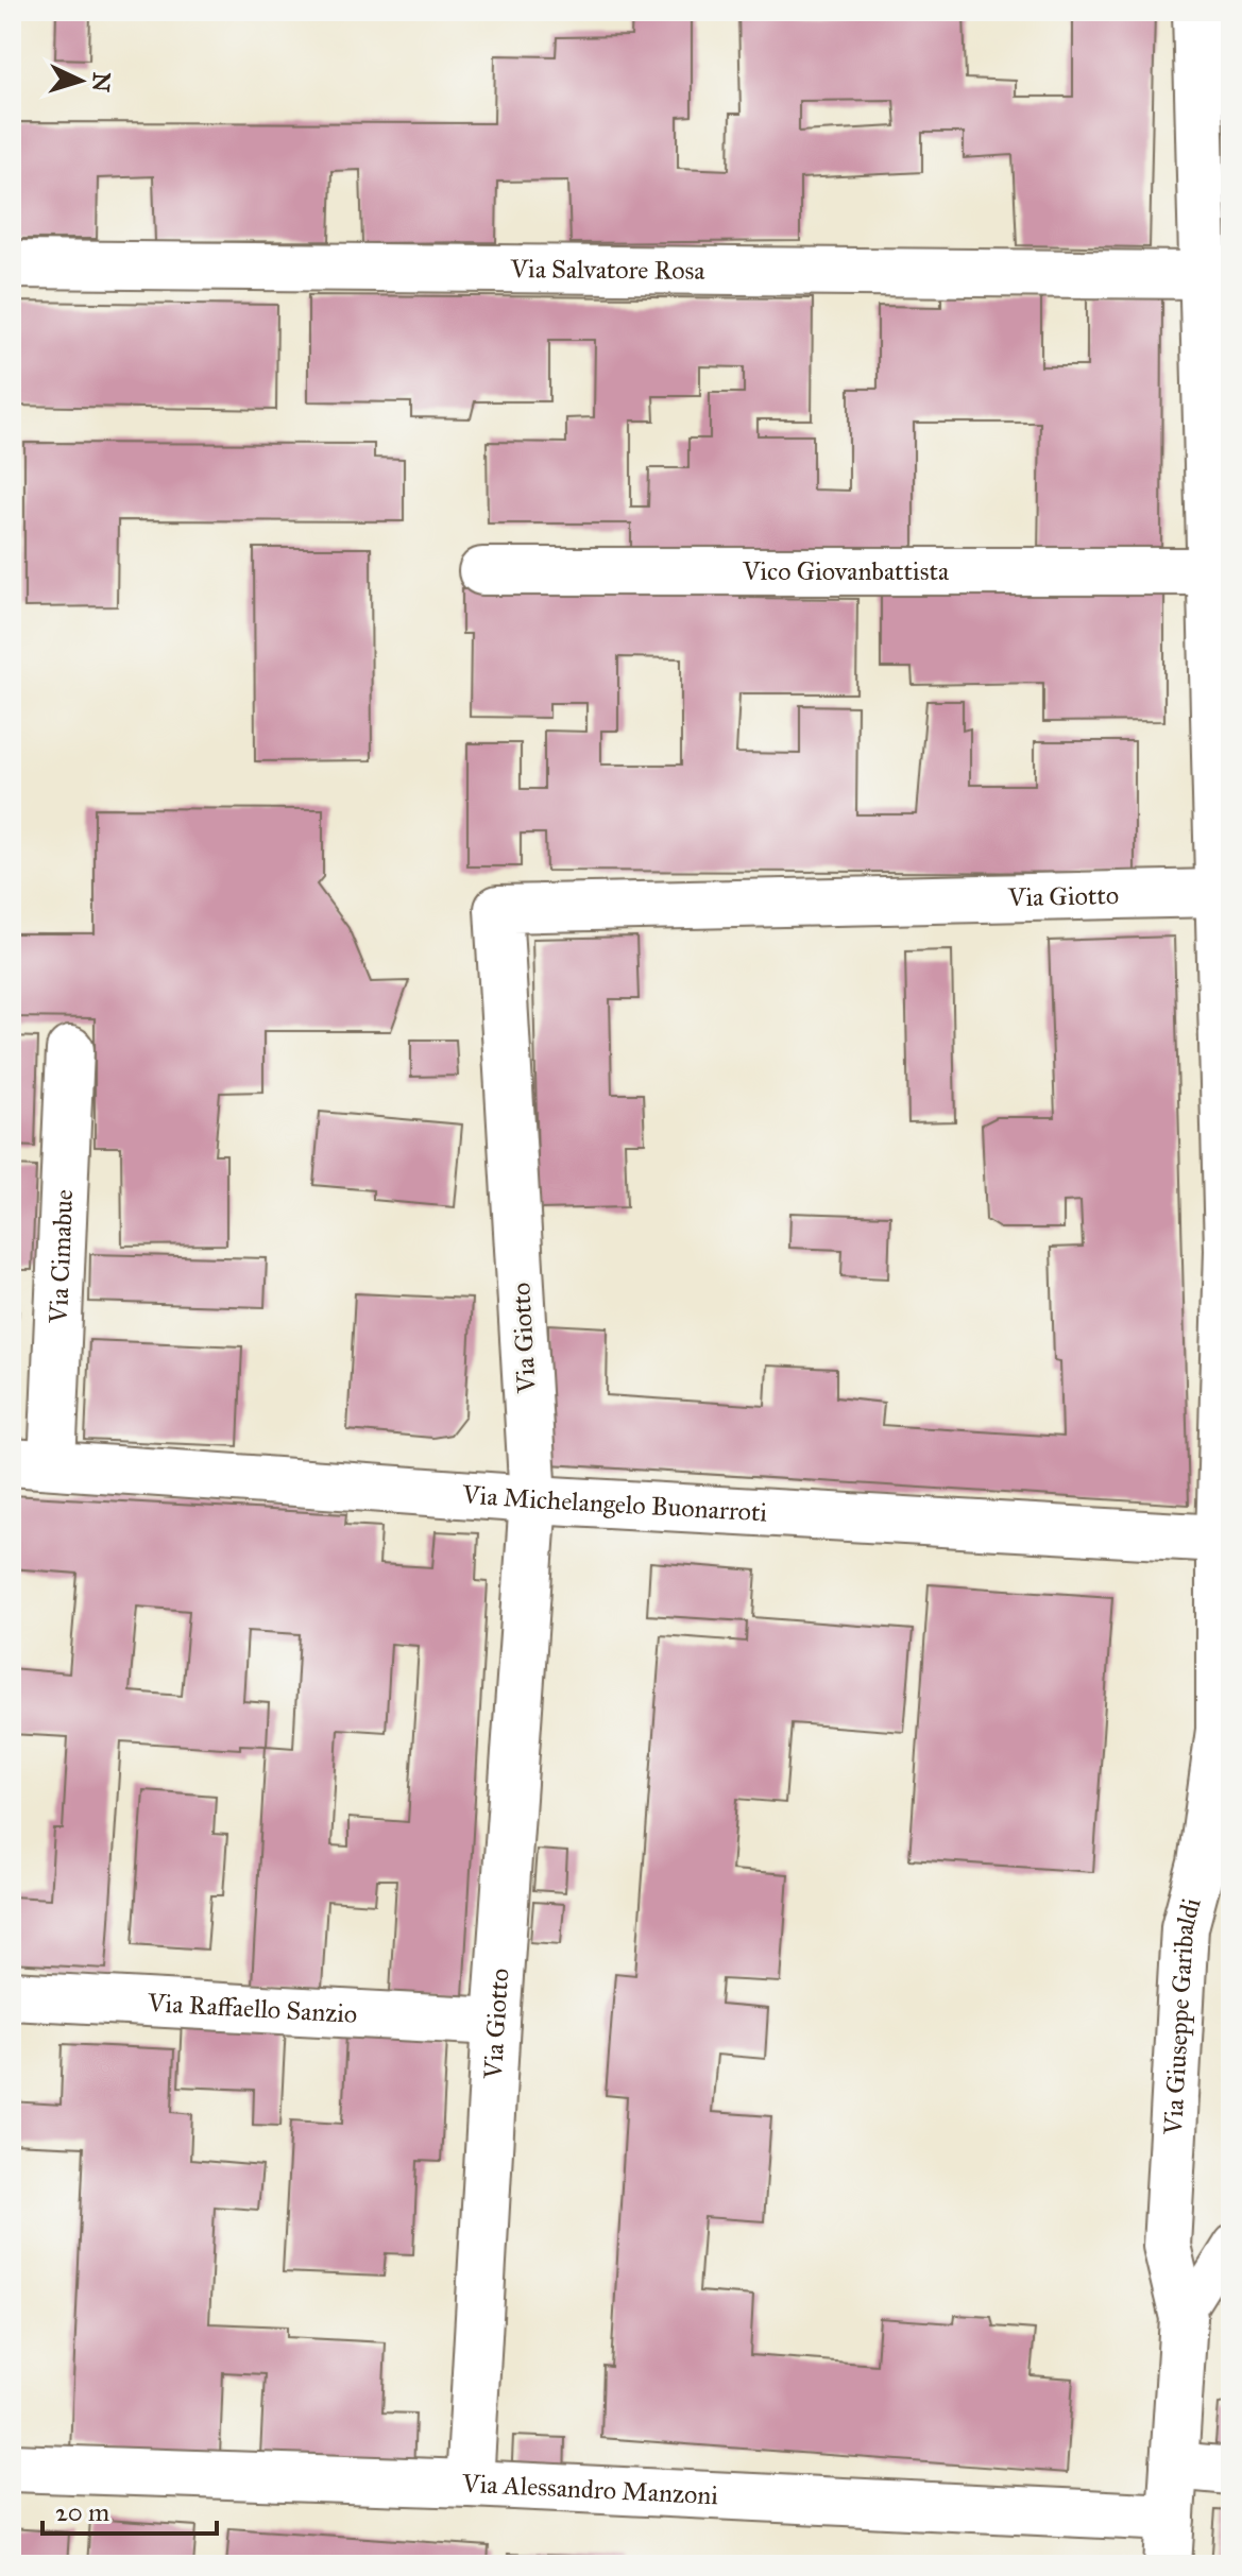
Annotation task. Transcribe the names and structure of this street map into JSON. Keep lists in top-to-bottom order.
{
  "streets": {
    "street": [
      "Via Salvatore Rosa",
      "Vico Giovanbattista",
      "Via Giotto",
      "Via Cimabue",
      "Via Michelangelo Buonarroti",
      "Via Raffaello Sanzio",
      "Via Giuseppe Garibaldi",
      "Via Alessandro Manzoni"
    ]
  },
  "crossings": [
    ["Via Salvatore Rosa", "Via Giuseppe Garibaldi"],
    ["Vico Giovanbattista", "Via Giuseppe Garibaldi"],
    ["Via Giotto", "Via Michelangelo Buonarroti"],
    ["Via Giotto", "Via Raffaello Sanzio"],
    ["Via Giotto", "Via Giuseppe Garibaldi"],
    ["Via Giotto", "Via Alessandro Manzoni"],
    ["Via Cimabue", "Via Michelangelo Buonarroti"],
    ["Via Michelangelo Buonarroti", "Via Giuseppe Garibaldi"],
    ["Via Giuseppe Garibaldi", "Via Alessandro Manzoni"]
  ],
  "scale_bar": "20 m",
  "north": "right"
}
